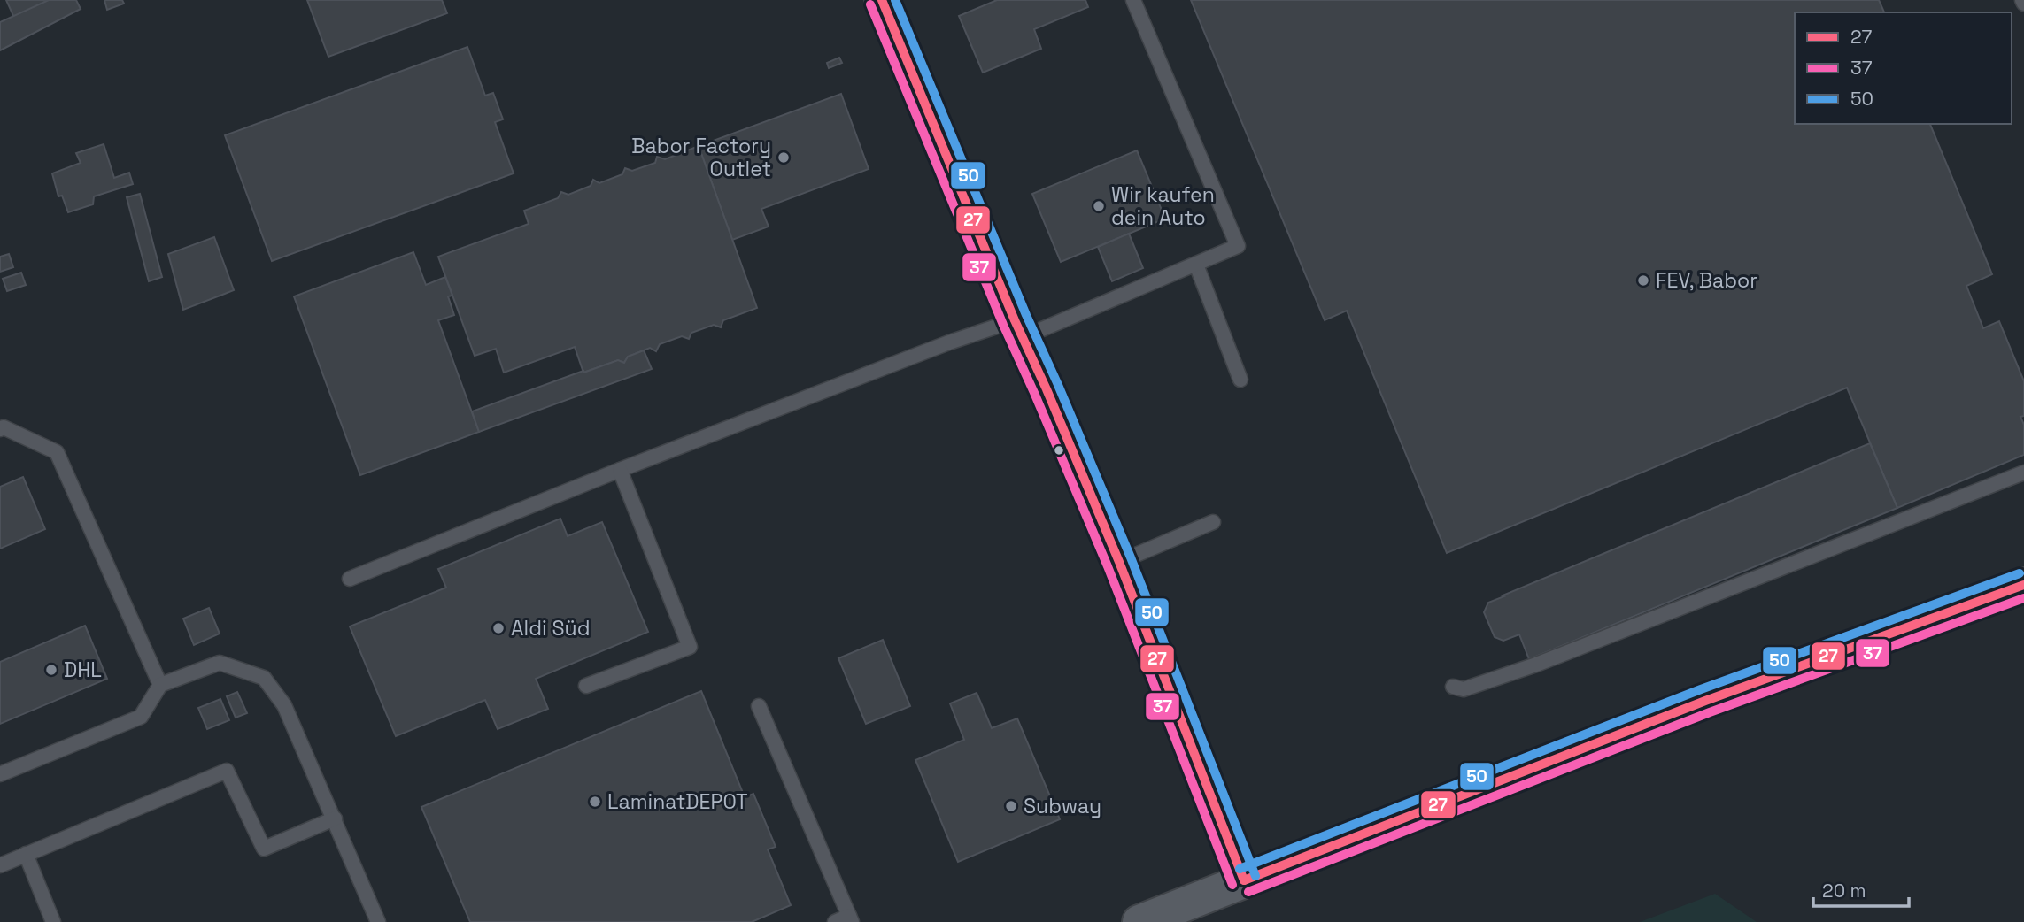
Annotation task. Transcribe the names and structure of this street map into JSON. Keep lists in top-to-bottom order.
{
  "places": [
    "Babor Factory Outlet",
    "Wir kaufen dein Auto",
    "FEV, Babor",
    "Aldi Süd",
    "DHL",
    "LaminatDEPOT",
    "Subway"
  ],
  "lines": ["transit line 27", "transit line 50", "transit line 37"],
  "legend": ["27", "37", "50"],
  "scale_bar": "20 m"
}
